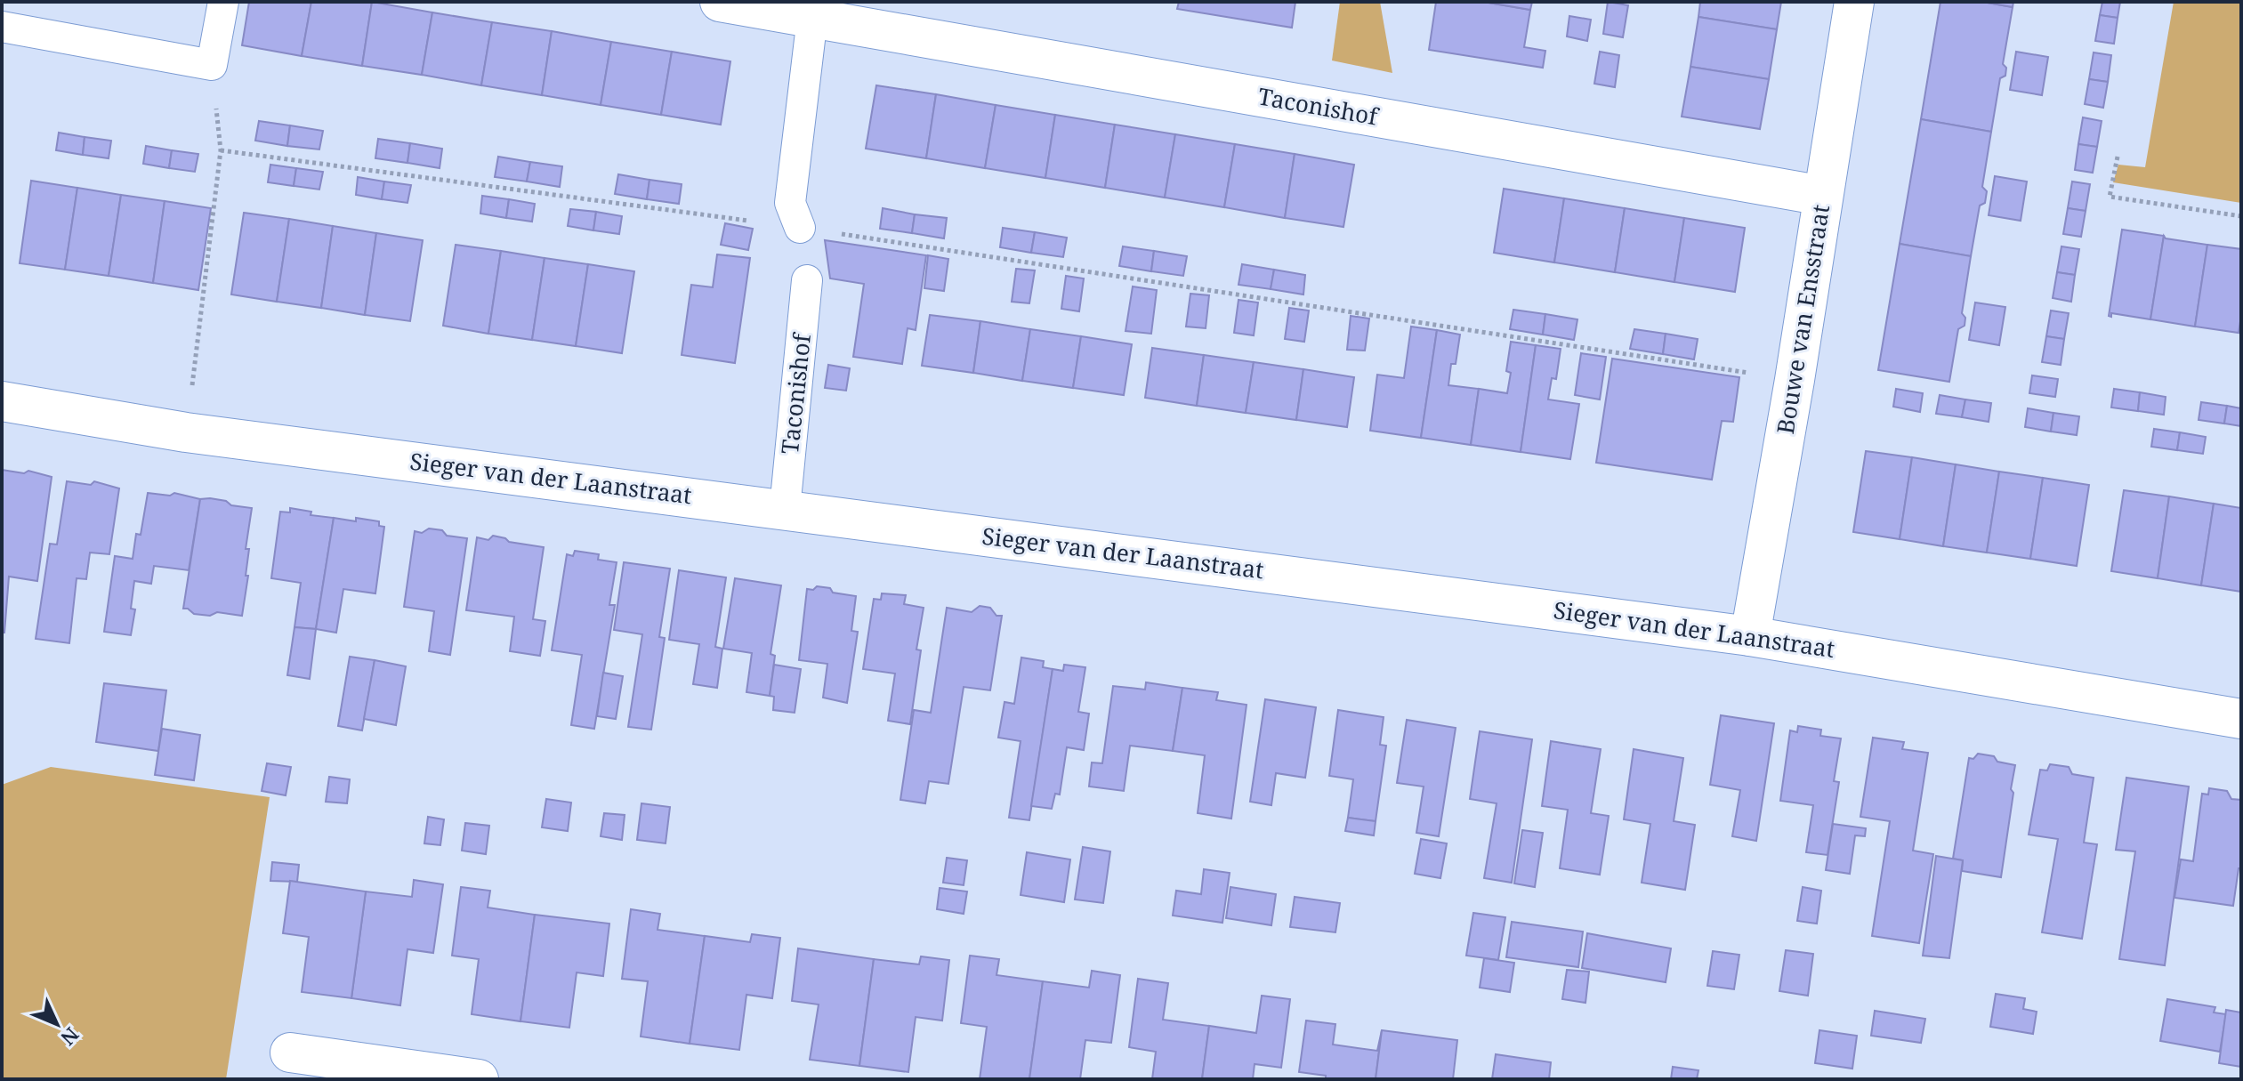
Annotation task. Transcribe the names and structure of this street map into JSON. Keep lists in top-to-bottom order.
{
  "streets": {
    "street": ["Taconishof", "Bouwe van Ensstraat", "Sieger van der Laanstraat"]
  },
  "crossings": [
    ["Taconishof", "Bouwe van Ensstraat"],
    ["Taconishof", "Sieger van der Laanstraat"],
    ["Bouwe van Ensstraat", "Sieger van der Laanstraat"]
  ],
  "north": "bottom right"
}
